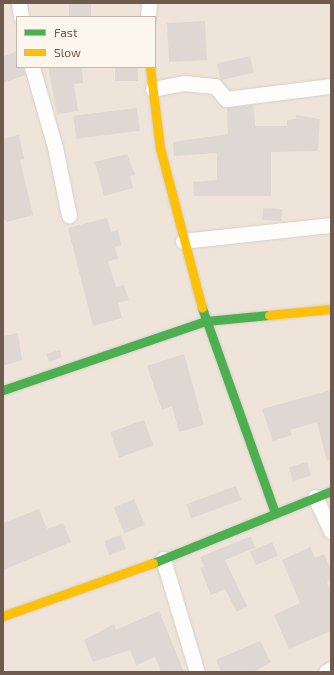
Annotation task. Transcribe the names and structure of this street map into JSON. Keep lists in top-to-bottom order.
{
  "legend": ["Fast", "Slow"]
}
